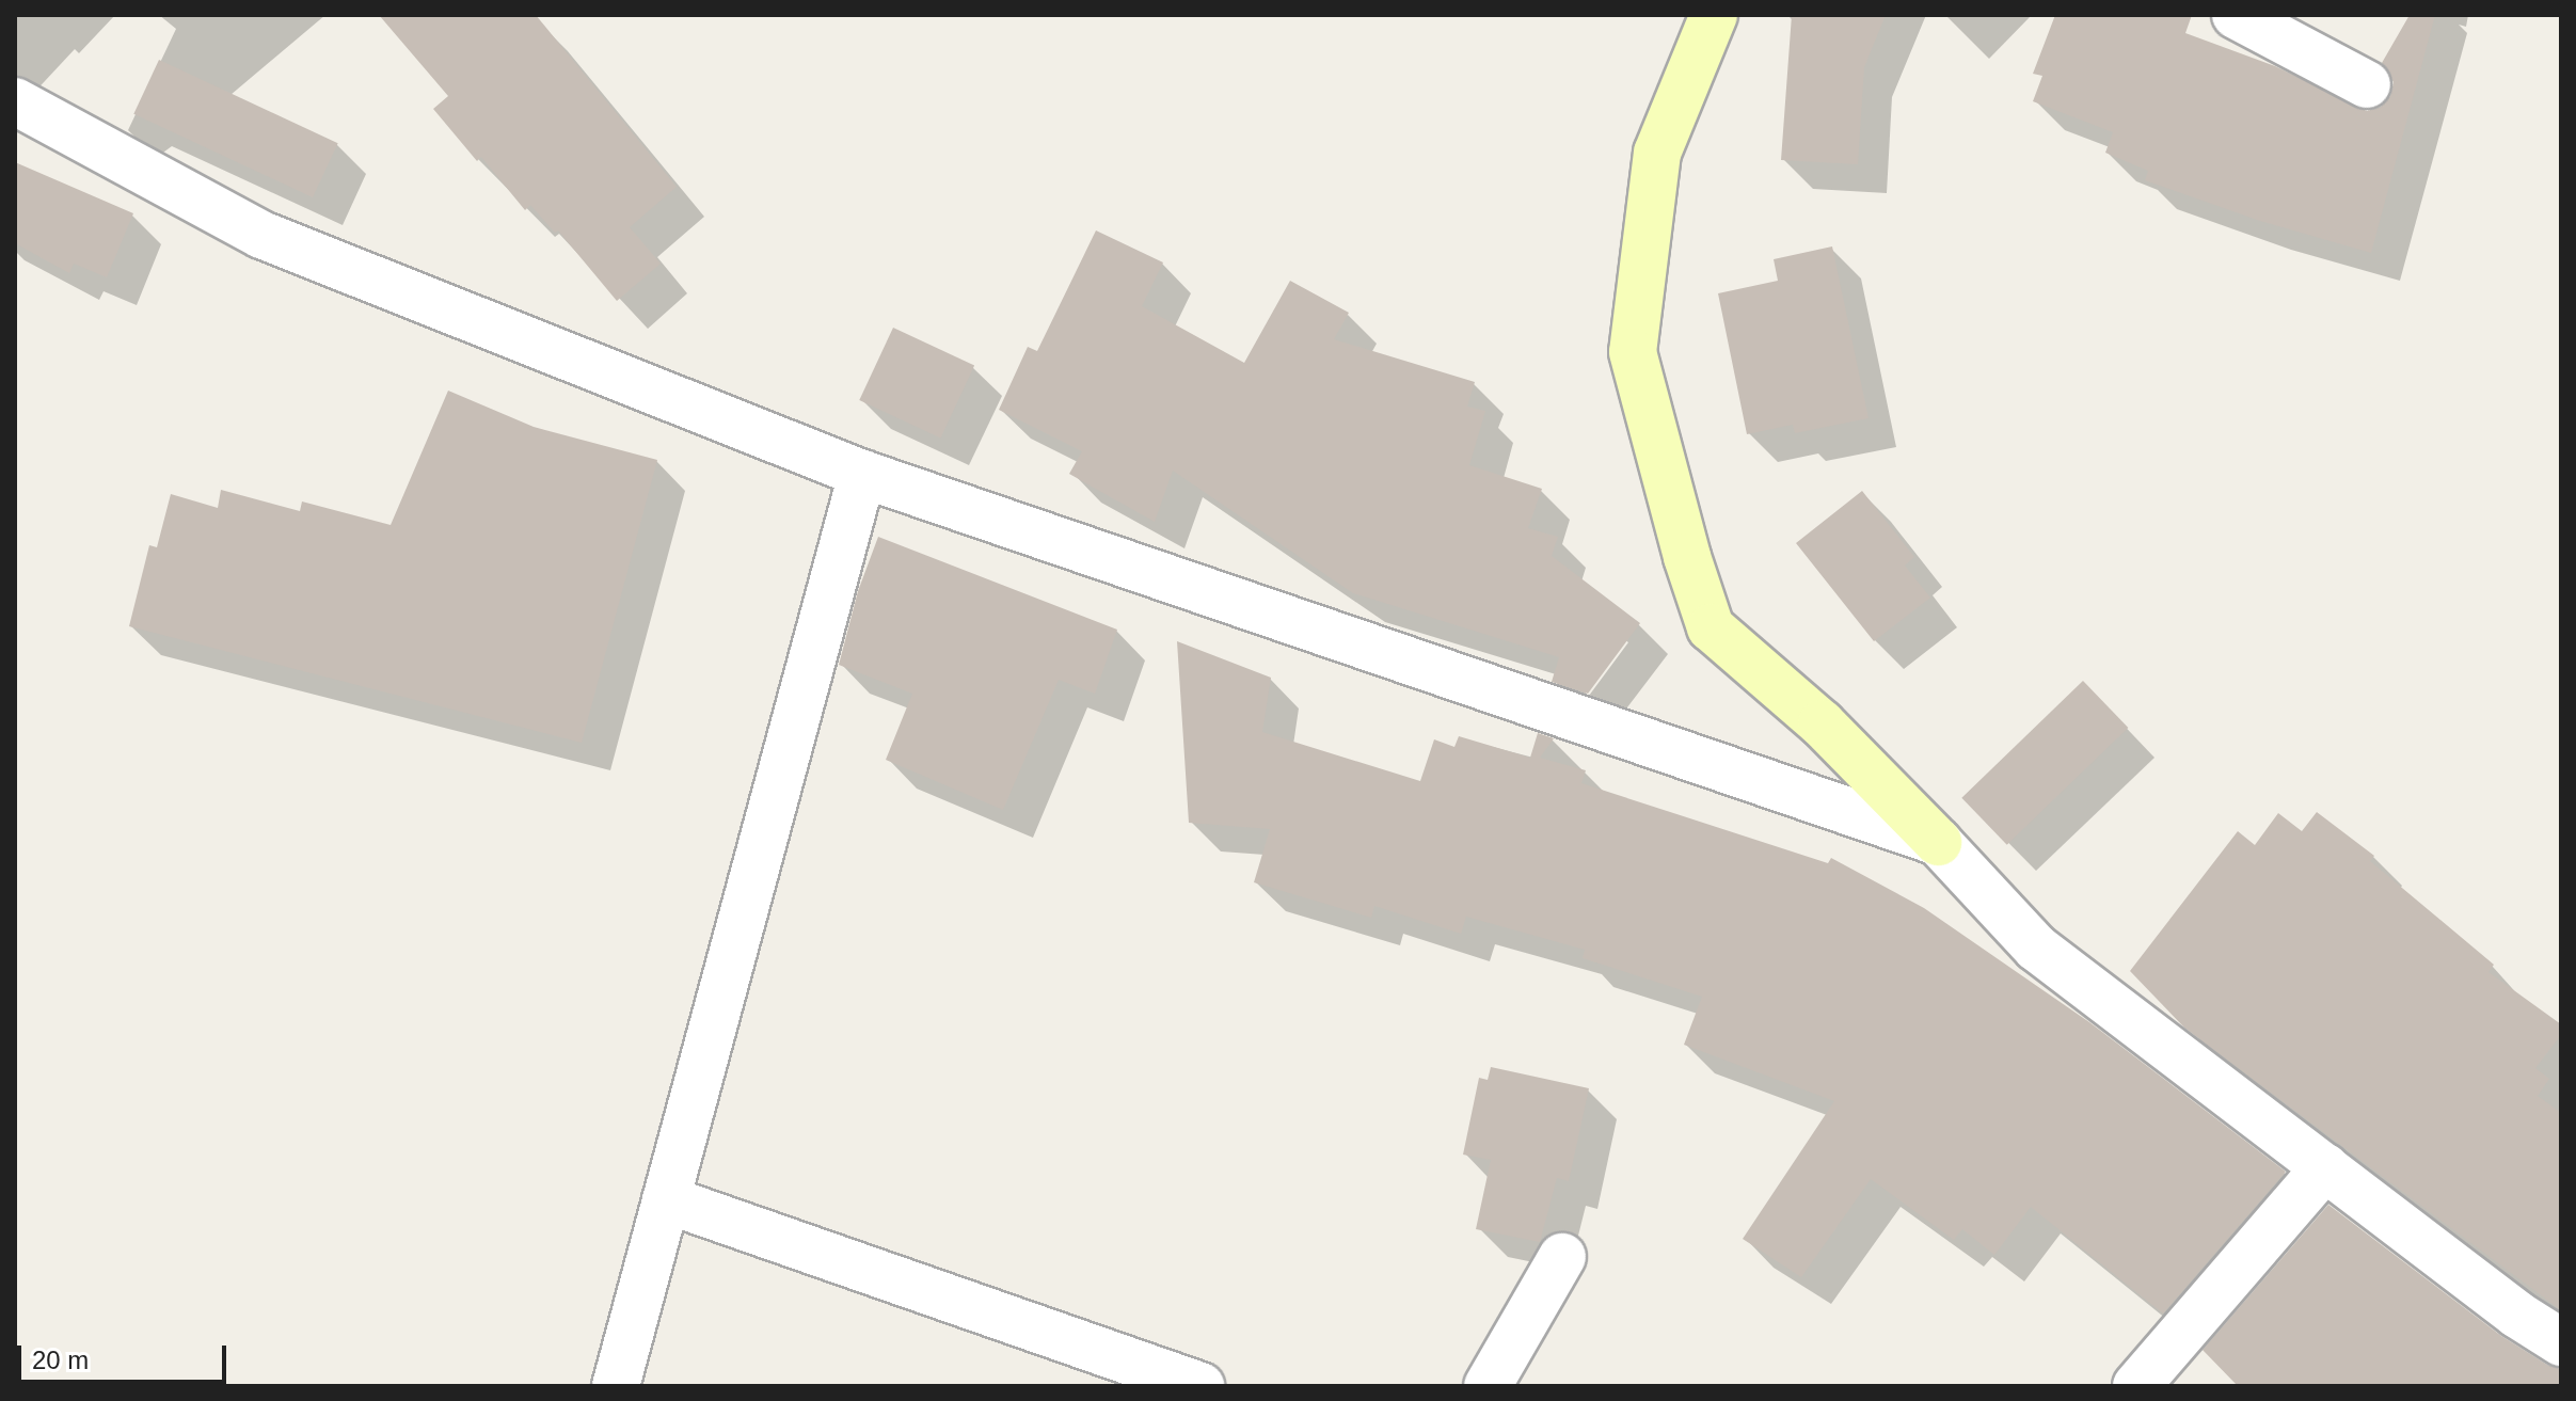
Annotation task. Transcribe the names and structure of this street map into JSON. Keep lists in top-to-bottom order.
{
  "scale_bar": "20 m"
}
